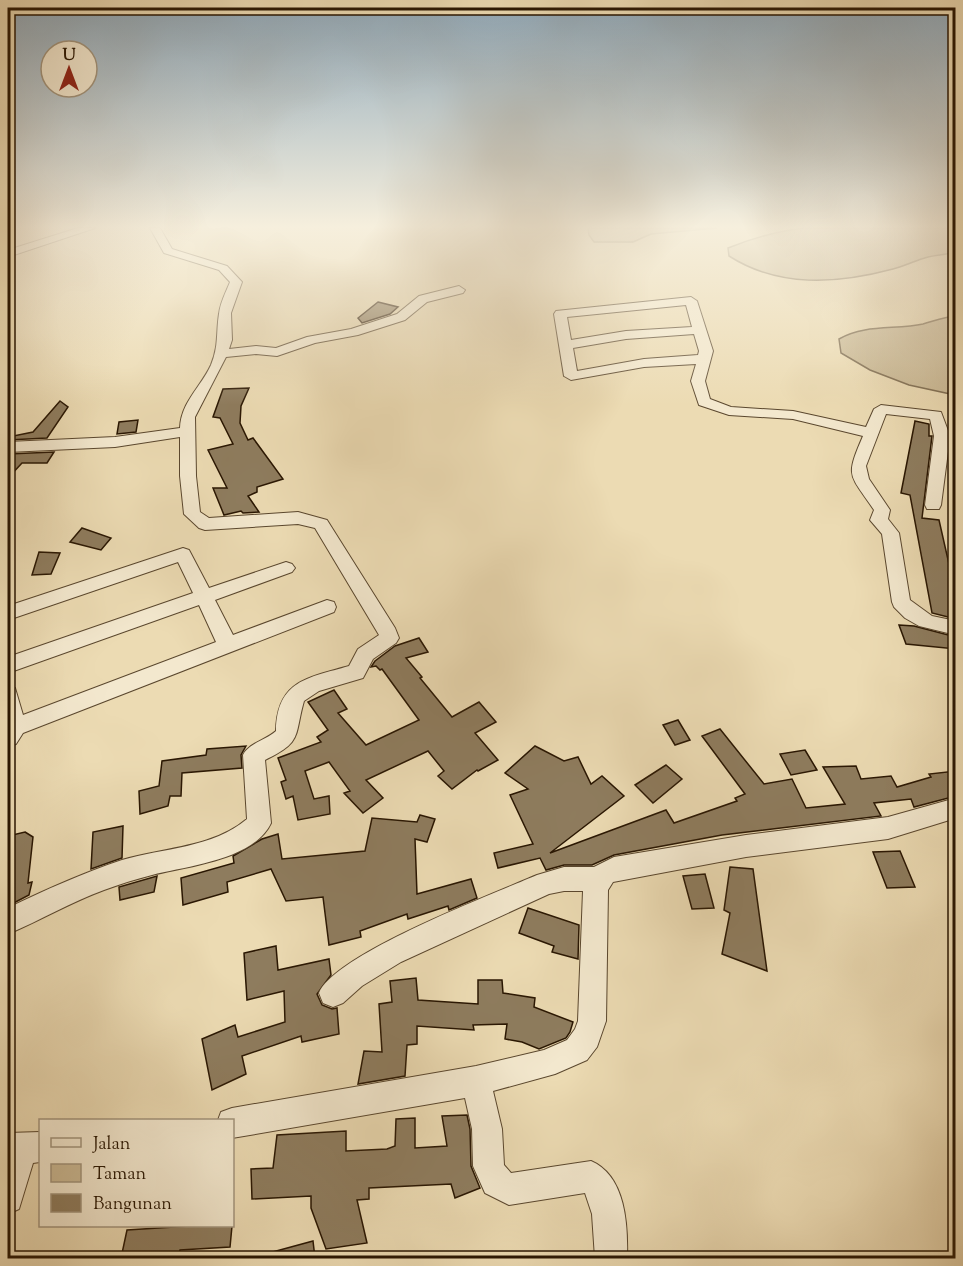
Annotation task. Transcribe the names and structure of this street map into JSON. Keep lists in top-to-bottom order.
{
  "legend": ["Jalan", "Taman", "Bangunan"],
  "north": "top"
}
